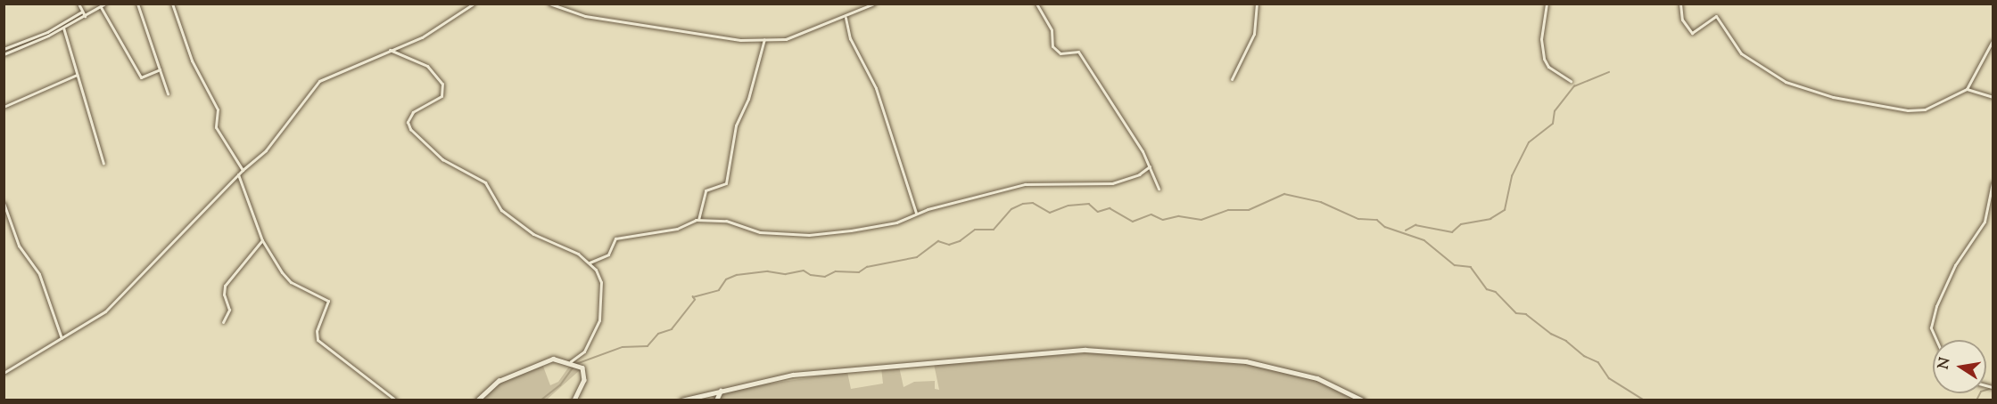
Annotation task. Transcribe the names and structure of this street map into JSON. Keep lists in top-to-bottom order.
{
  "north": "left"
}
